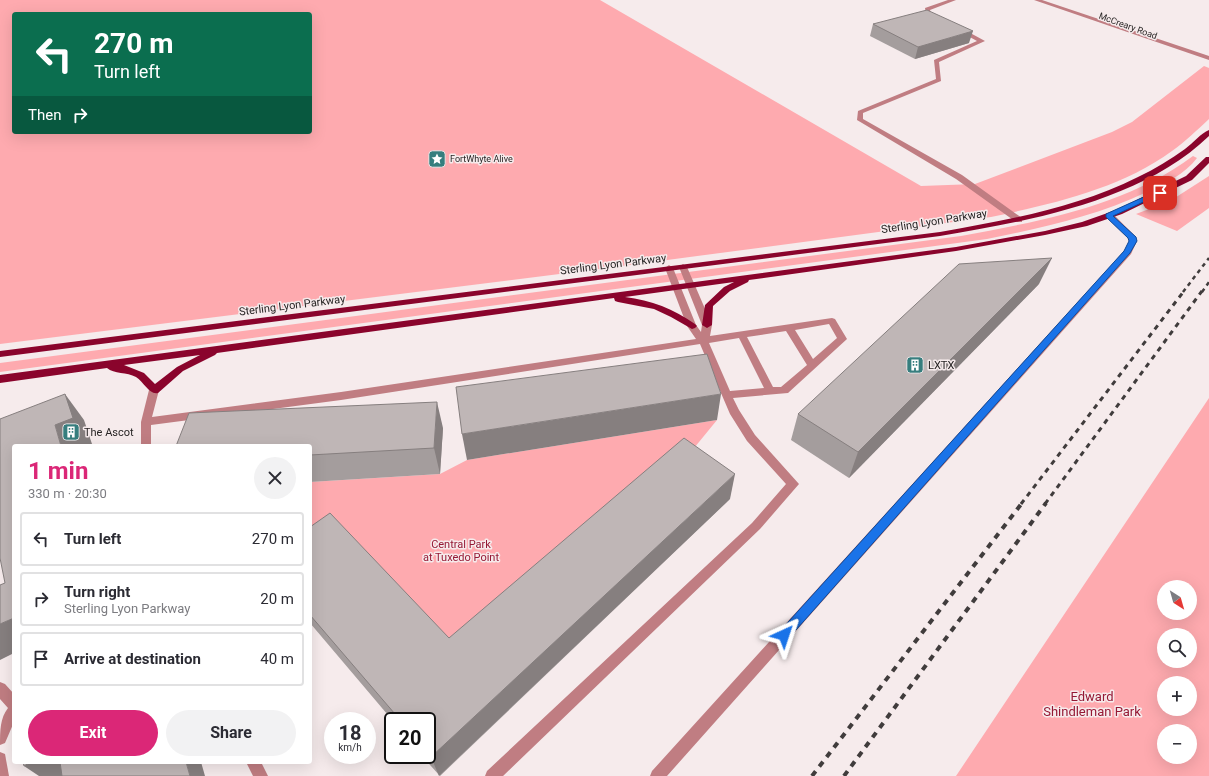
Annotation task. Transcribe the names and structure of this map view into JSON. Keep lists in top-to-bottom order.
{
  "streets": {
    "main road": ["Sterling Lyon Parkway"],
    "street": ["McCreary Road"]
  },
  "parks": ["Central Park at Tuxedo Point", "Edward Shindleman Park"],
  "places": {
    "place": ["FortWhyte Alive"],
    "building": ["LXTX", "The Ascot"]
  },
  "north": "bottom right",
  "page": {
    "turn": ["270 m", "Turn left"],
    "then": "Then",
    "heading": ["1 min", "330 m · 20:30"],
    "list": [
      {
        "name": "Turn left",
        "value": "270 m"
      },
      {
        "name": "Turn right",
        "note": "Sterling Lyon Parkway",
        "value": "20 m"
      },
      {
        "name": "Arrive at destination",
        "value": "40 m"
      }
    ],
    "map_buttons": ["+", "−"],
    "buttons": ["Exit", "Share"],
    "speed": "18 km/h",
    "limit": "20"
  }
}
